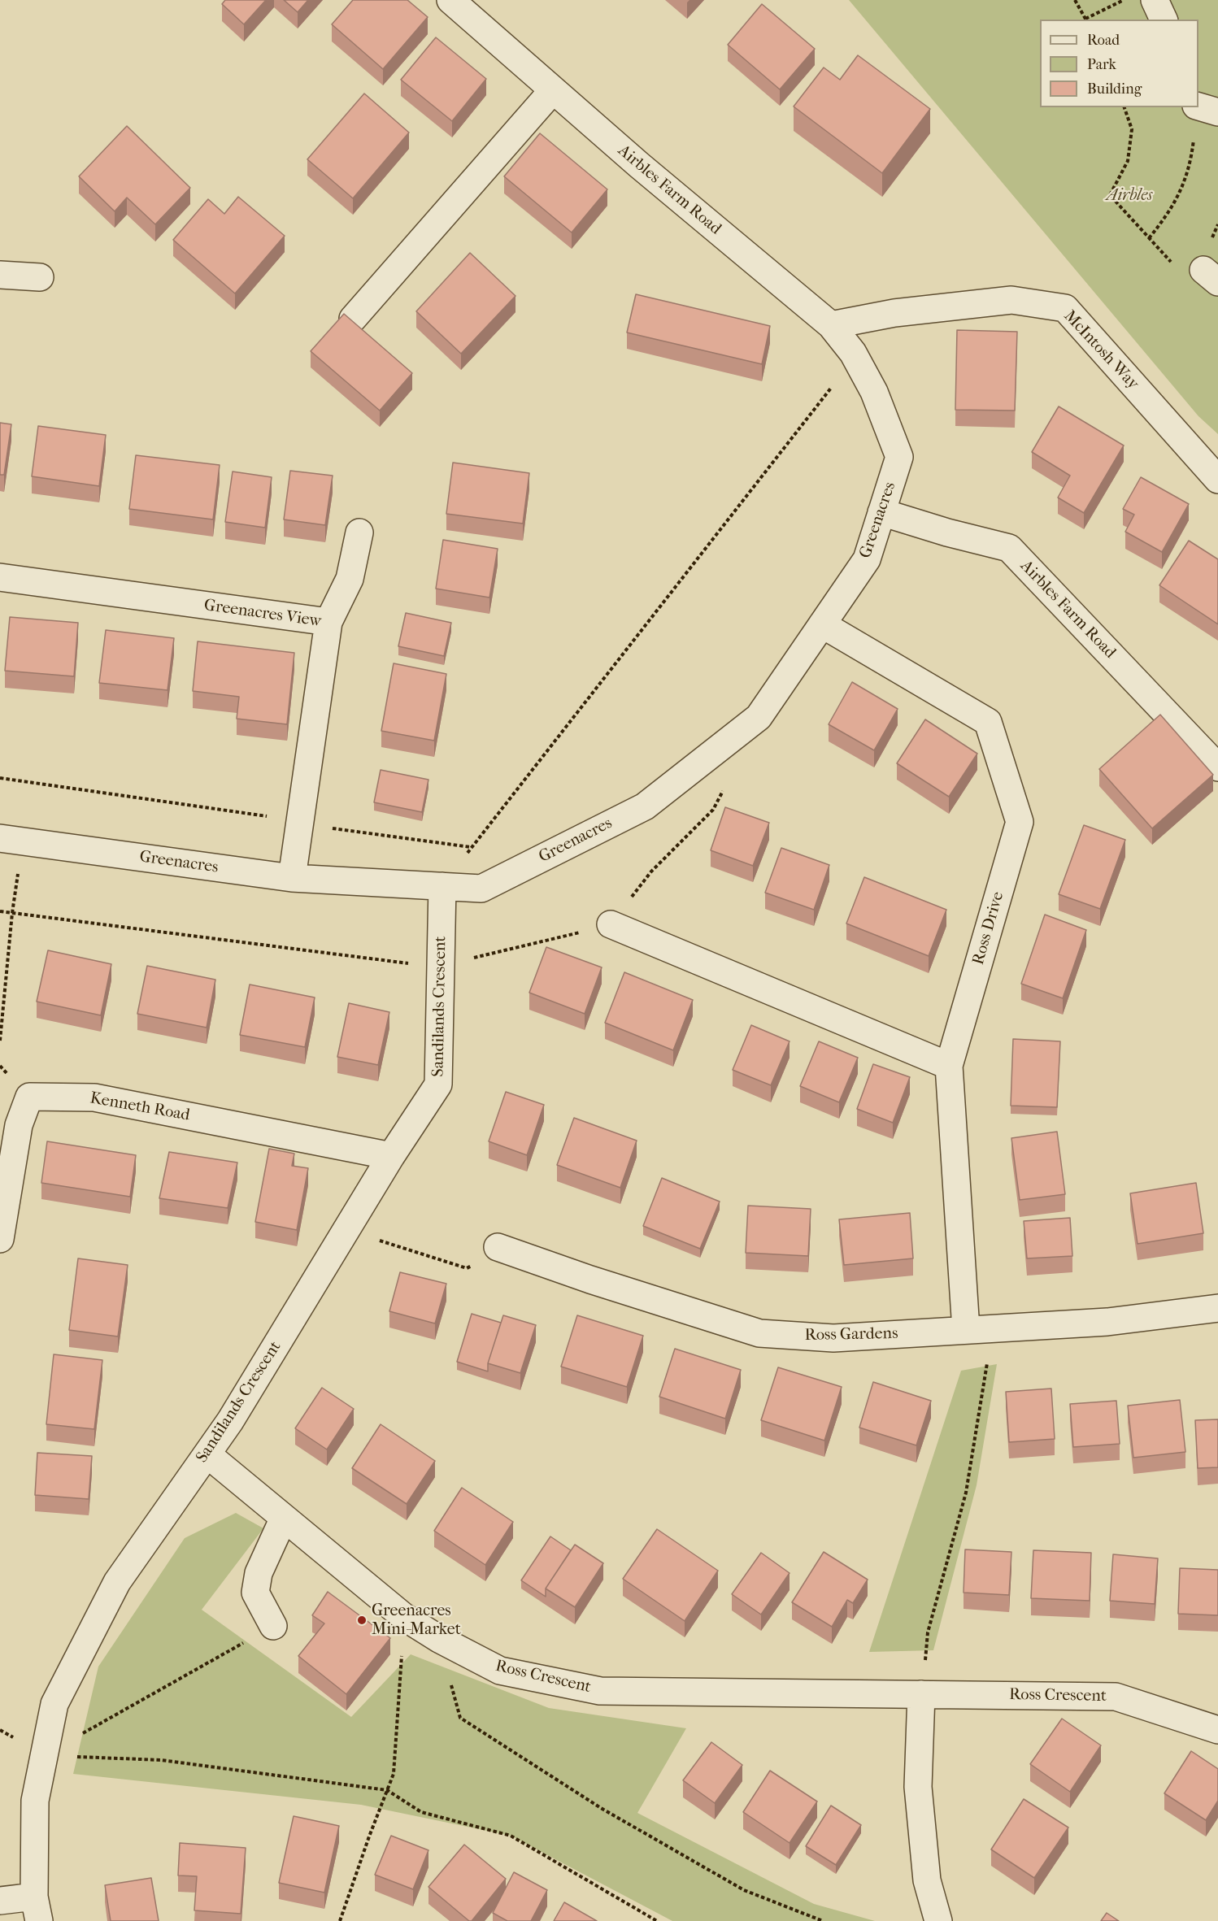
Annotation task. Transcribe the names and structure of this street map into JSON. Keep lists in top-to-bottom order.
{
  "streets": {
    "street": [
      "Airbles Farm Road",
      "McIntosh Way",
      "Greenacres",
      "Greenacres View",
      "Ross Drive",
      "Sandilands Crescent",
      "Kenneth Road",
      "Ross Gardens",
      "Ross Crescent"
    ]
  },
  "crossings": [
    ["Airbles Farm Road", "McIntosh Way"],
    ["Airbles Farm Road", "Greenacres"],
    ["Greenacres", "Greenacres View"],
    ["Greenacres", "Ross Drive"],
    ["Greenacres", "Sandilands Crescent"],
    ["Ross Drive", "Ross Gardens"],
    ["Sandilands Crescent", "Kenneth Road"],
    ["Sandilands Crescent", "Ross Crescent"]
  ],
  "parks": ["Airbles"],
  "places": ["Greenacres Mini-Market"],
  "legend": ["Road", "Park", "Building"]
}
